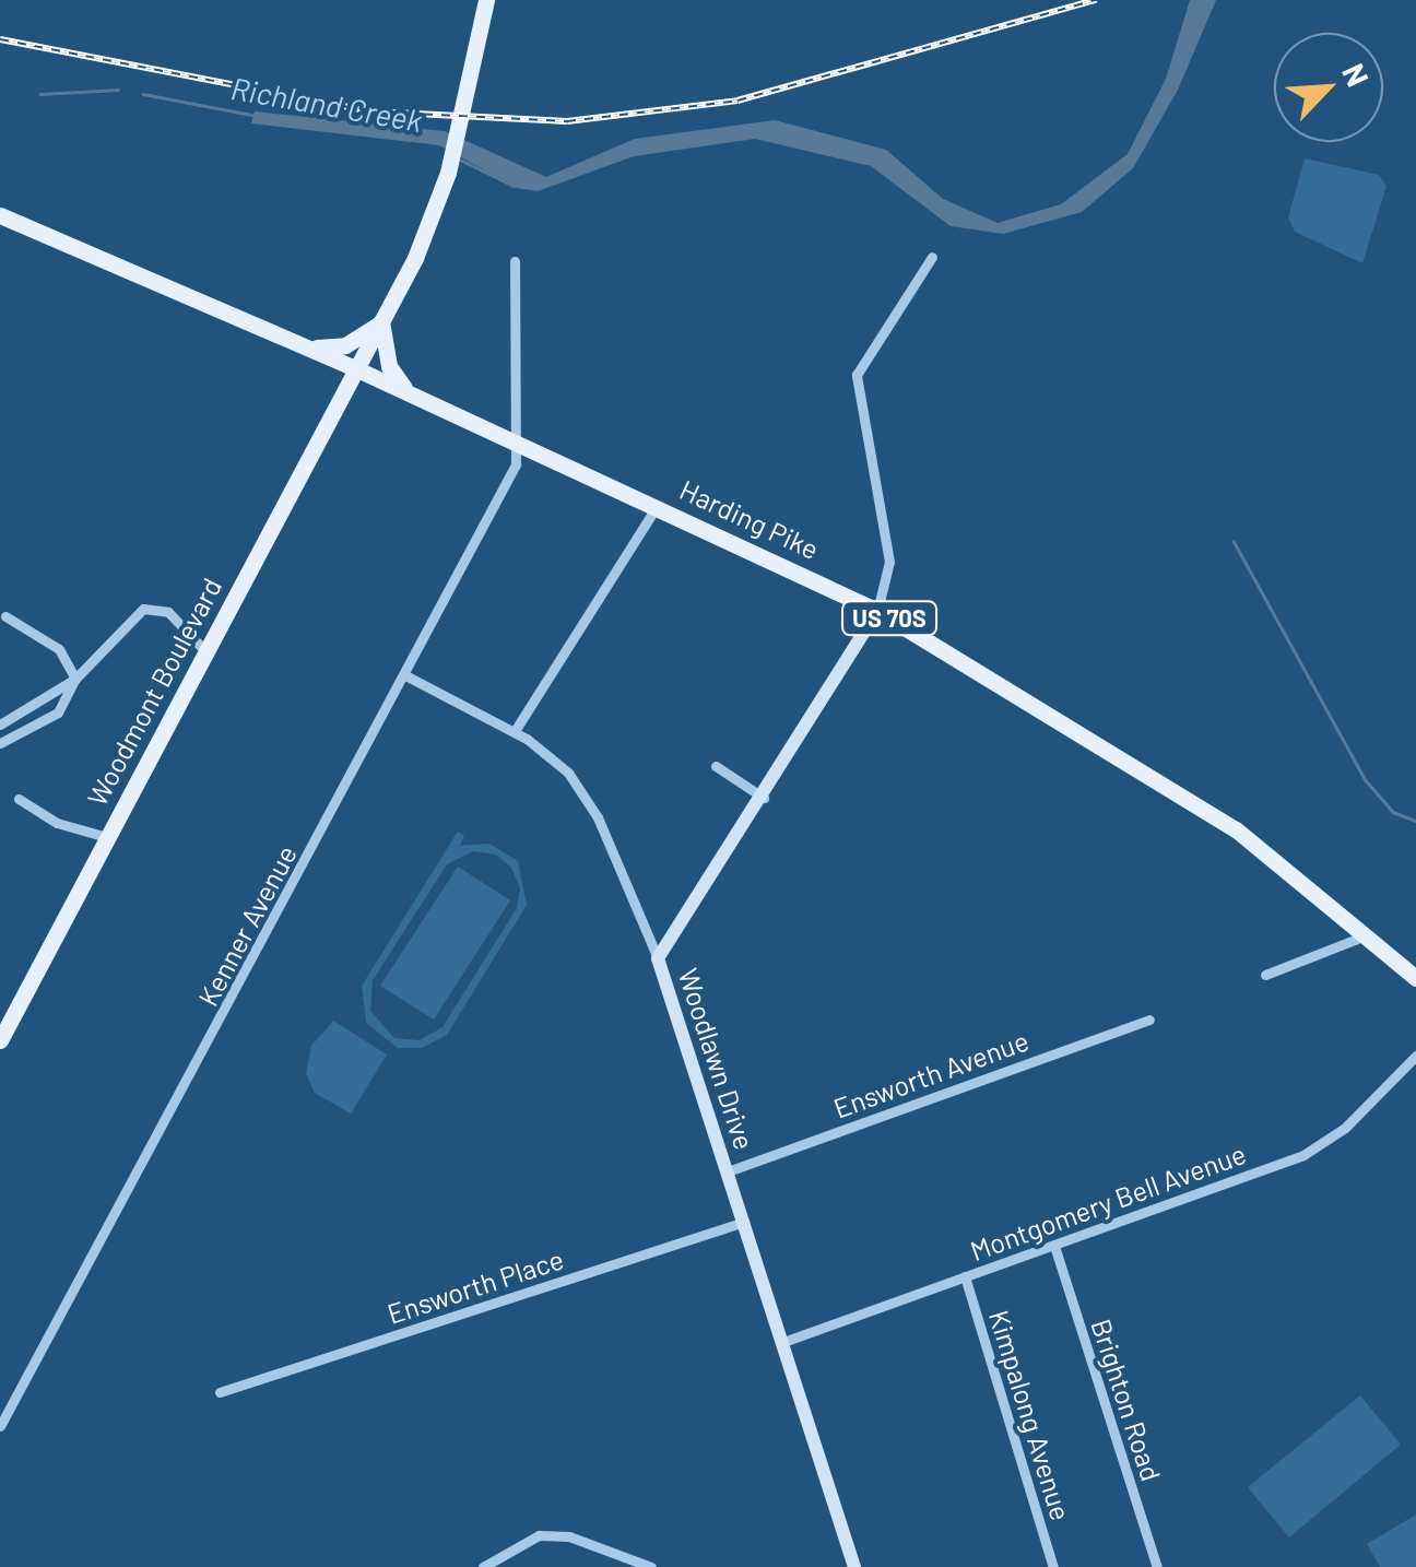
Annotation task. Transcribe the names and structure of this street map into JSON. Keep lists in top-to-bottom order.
{
  "streets": {
    "main road": [
      "Harding Pike",
      "US 70S",
      "Woodmont Boulevard",
      "Woodlawn Drive"
    ],
    "street": [
      "Kenner Avenue",
      "Ensworth Avenue",
      "Montgomery Bell Avenue",
      "Ensworth Place",
      "Brighton Road",
      "Kimpalong Avenue"
    ]
  },
  "crossings": [
    ["Harding Pike", "Woodmont Boulevard"],
    ["Harding Pike", "Kenner Avenue"],
    ["Harding Pike", "Woodlawn Drive"],
    ["Woodlawn Drive", "Ensworth Avenue"],
    ["Woodlawn Drive", "Montgomery Bell Avenue"],
    ["Woodlawn Drive", "Ensworth Place"],
    ["Montgomery Bell Avenue", "Brighton Road"],
    ["Montgomery Bell Avenue", "Kimpalong Avenue"]
  ],
  "water": ["Richland Creek"],
  "north": "top right"
}
